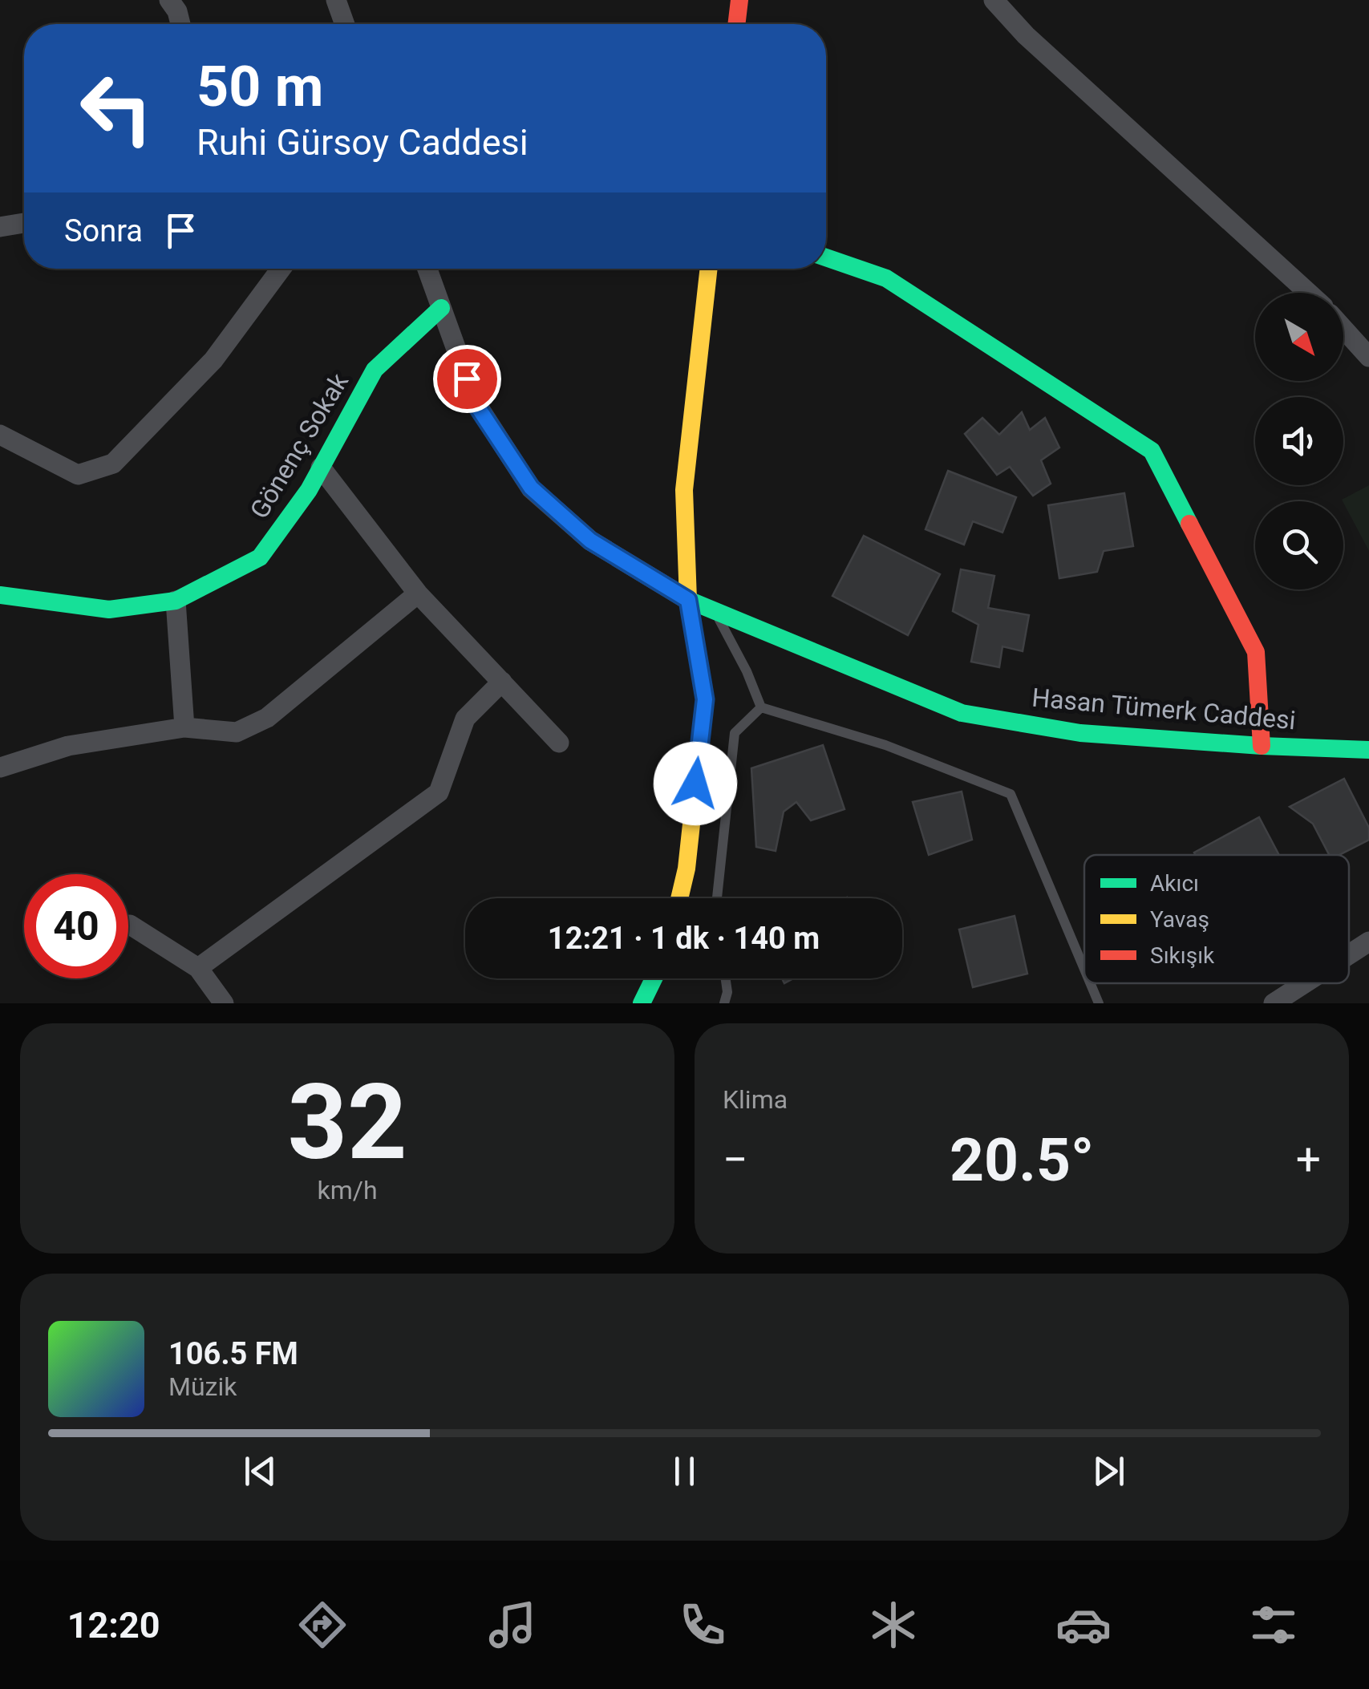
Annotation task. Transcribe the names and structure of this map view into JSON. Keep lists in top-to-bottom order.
{
  "streets": {
    "street": ["Gönenç Sokak", "Hasan Tümerk Caddesi"]
  },
  "legend": ["Akıcı", "Yavaş", "Sıkışık"],
  "north": "bottom right",
  "page": {
    "turn": ["50 m", "Ruhi Gürsoy Caddesi"],
    "then": "Sonra",
    "limit": "40",
    "trip": "12:21 · 1 dk · 140 m",
    "tile": [
      ["32", "km/h"],
      "Klima"
    ],
    "heat": ["−", "20.5°", "+"],
    "song": ["106.5 FM", "Müzik"],
    "tabs": "12:20"
  }
}
